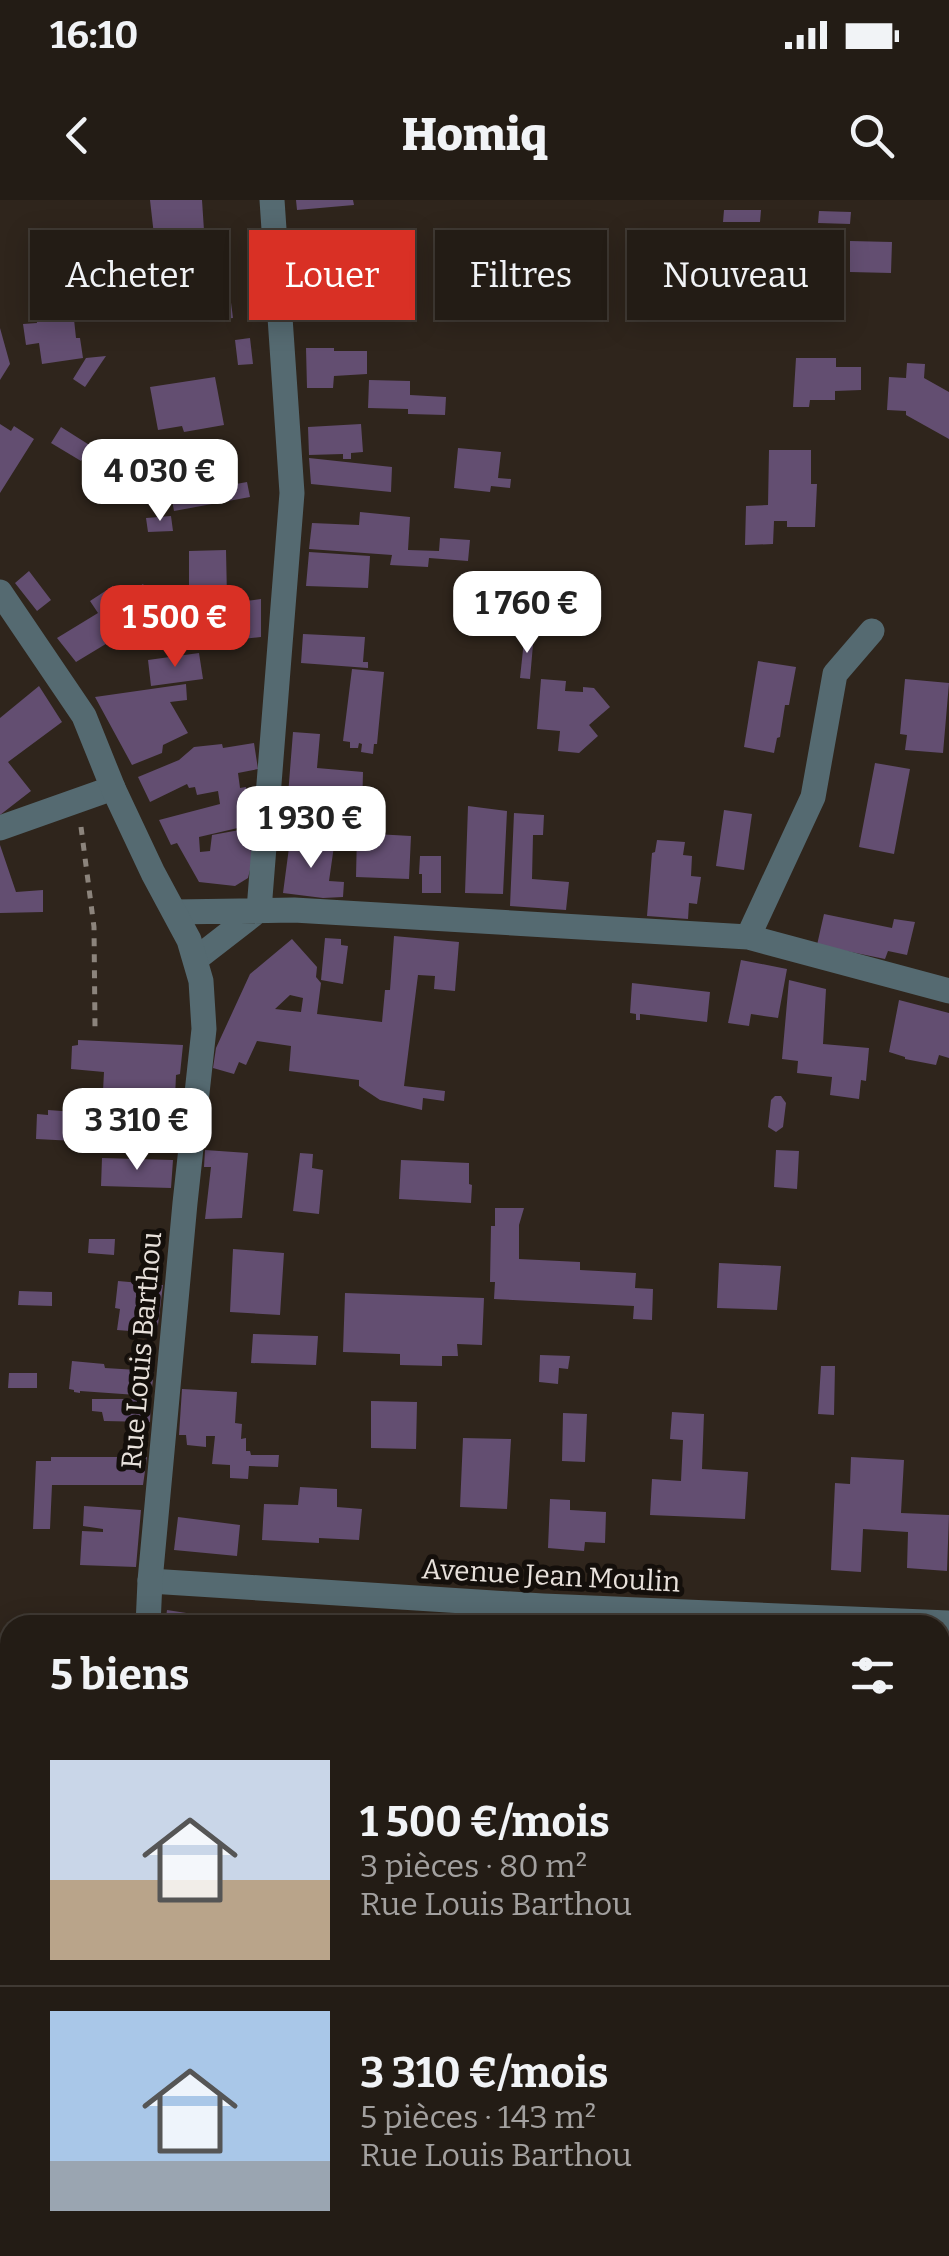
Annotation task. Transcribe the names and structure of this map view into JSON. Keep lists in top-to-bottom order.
{
  "streets": {
    "street": ["Rue Louis Barthou", "Avenue Jean Moulin"]
  },
  "crossings": [
    ["Rue Louis Barthou", "Avenue Jean Moulin"]
  ],
  "page": {
    "status": "16:10",
    "header": "Homiq",
    "chip": [
      "Acheter",
      "Louer",
      "Filtres",
      "Nouveau"
    ],
    "price": [
      "4 030 €",
      "1 760 €",
      "1 500 €",
      "1 930 €",
      "3 310 €"
    ],
    "heading": "5 biens",
    "list": [
      {
        "name": "1 500 €/mois",
        "note": "3 pièces · 80 m² · Rue Louis Barthou"
      },
      {
        "name": "3 310 €/mois",
        "note": "5 pièces · 143 m² · Rue Louis Barthou"
      }
    ]
  }
}
